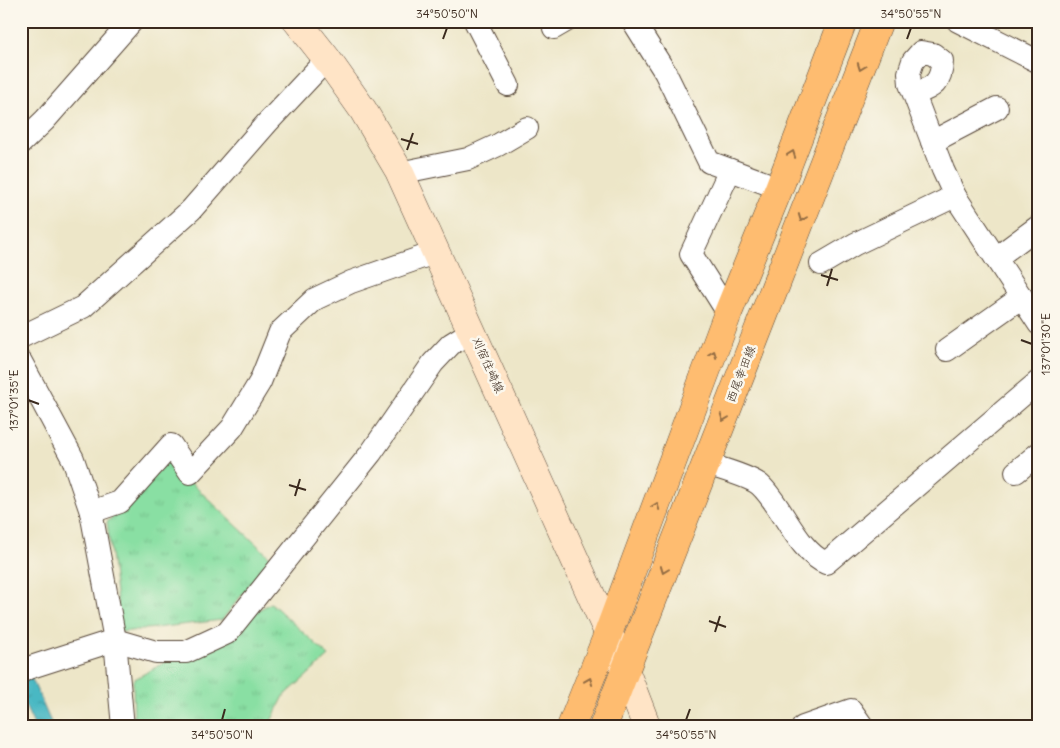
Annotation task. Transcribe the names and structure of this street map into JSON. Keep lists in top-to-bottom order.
{
  "streets": {
    "main road": ["刈宿住崎線", "西尾幸田線"]
  },
  "crossings": [
    ["刈宿住崎線", "西尾幸田線"]
  ],
  "coordinates": [
    "34°50'50\"N",
    "34°50'55\"N",
    "137°01'30\"E",
    "137°01'35\"E"
  ]
}
